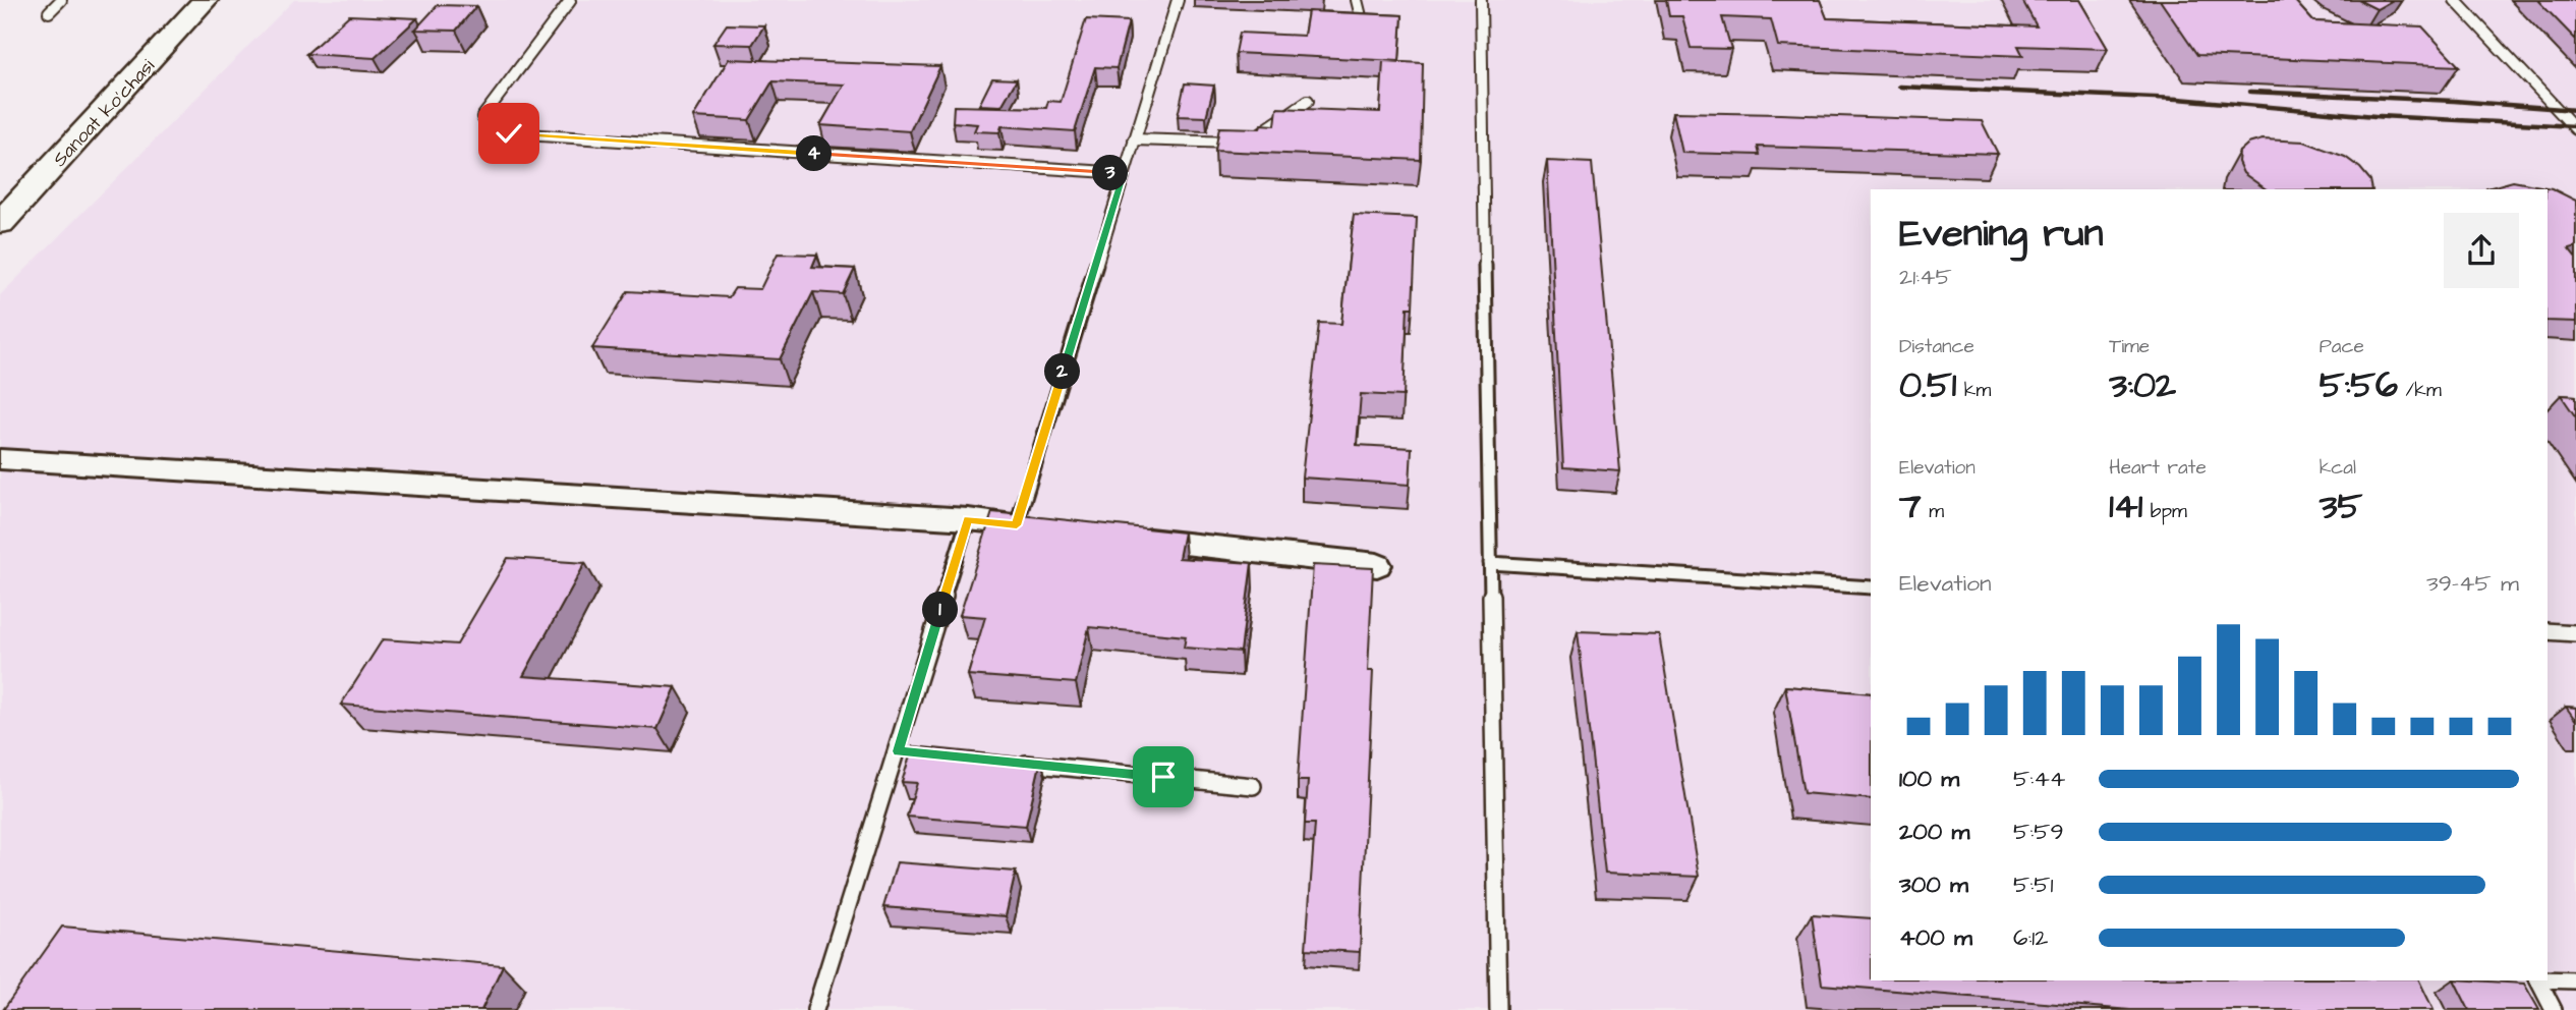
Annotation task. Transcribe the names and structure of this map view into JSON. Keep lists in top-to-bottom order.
{
  "streets": {
    "street": ["Sanoat ko'chasi"]
  },
  "page": {
    "pins": [
      "4",
      "3",
      "2",
      "1"
    ],
    "heading": ["Evening run", "21:45"],
    "stats": [
      ["Distance", "0.51 km"],
      ["Time", "3:02"],
      ["Pace", "5:56 /km"],
      ["Elevation", "7 m"],
      ["Heart rate", "141 bpm"],
      ["kcal", "35"]
    ],
    "chart": ["Elevation", "39–45 m"],
    "list": [
      {
        "name": "100 m",
        "note": "5:44"
      },
      {
        "name": "200 m",
        "note": "5:59"
      },
      {
        "name": "300 m",
        "note": "5:51"
      },
      {
        "name": "400 m",
        "note": "6:12"
      }
    ]
  }
}
